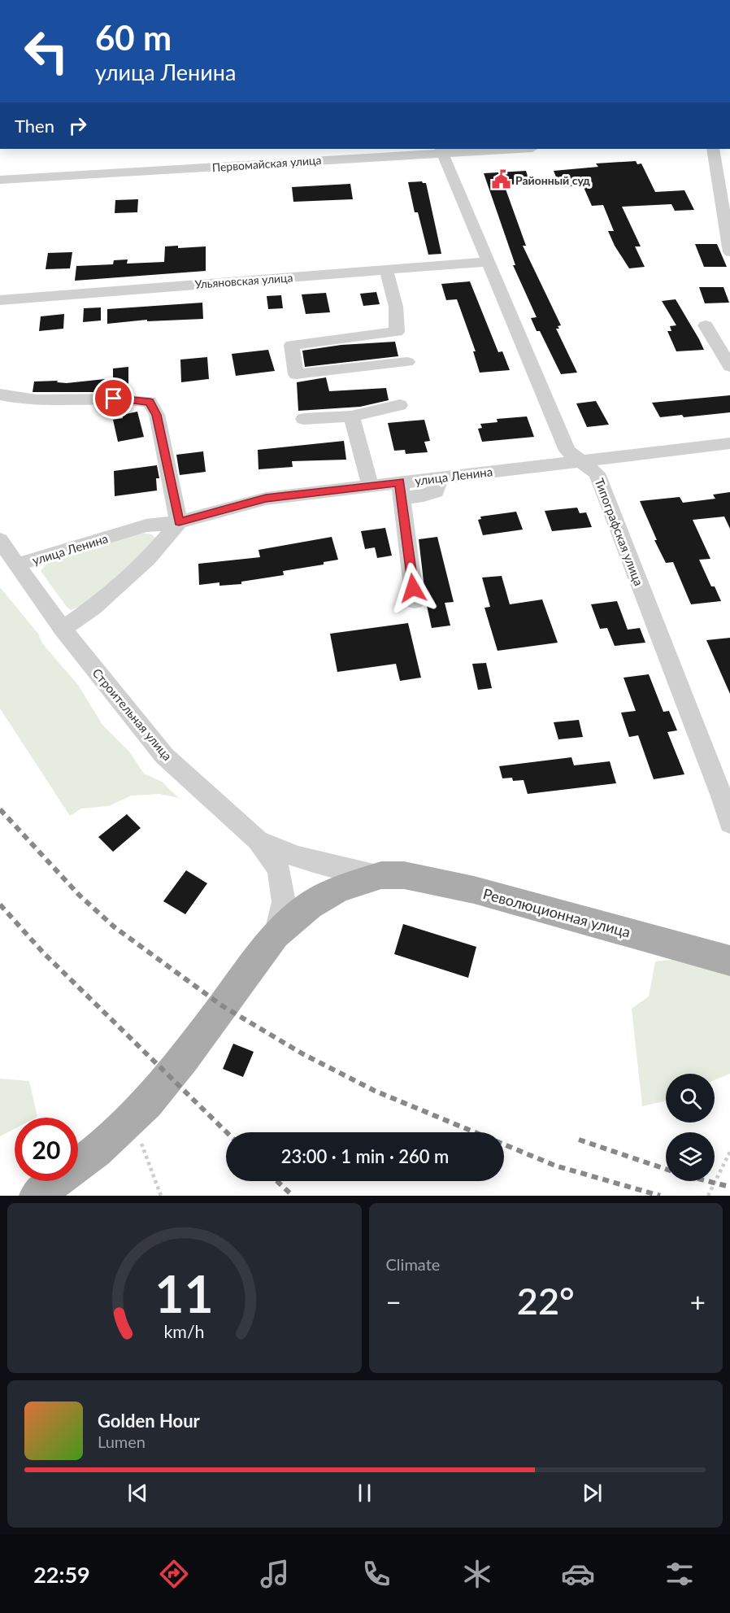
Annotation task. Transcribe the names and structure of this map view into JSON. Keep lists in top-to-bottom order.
{
  "streets": {
    "main road": ["Революционная улица"],
    "street": [
      "Первомайская улица",
      "Ульяновская улица",
      "улица Ленина",
      "Типографская улица",
      "Строительная улица"
    ]
  },
  "crossings": [
    ["Первомайская улица", "Типографская улица"],
    ["Ульяновская улица", "Типографская улица"],
    ["улица Ленина", "Типографская улица"],
    ["улица Ленина", "Строительная улица"],
    ["Строительная улица", "Революционная улица"]
  ],
  "places": {
    "public building": ["Районный суд"]
  },
  "page": {
    "turn": ["60 m", "улица Ленина"],
    "then": "Then",
    "limit": "20",
    "trip": "23:00 · 1 min · 260 m",
    "tile": "Climate",
    "heat": ["−", "22°", "+"],
    "song": ["Golden Hour", "Lumen"],
    "tabs": "22:59",
    "gauge": ["11", "km/h"]
  }
}
